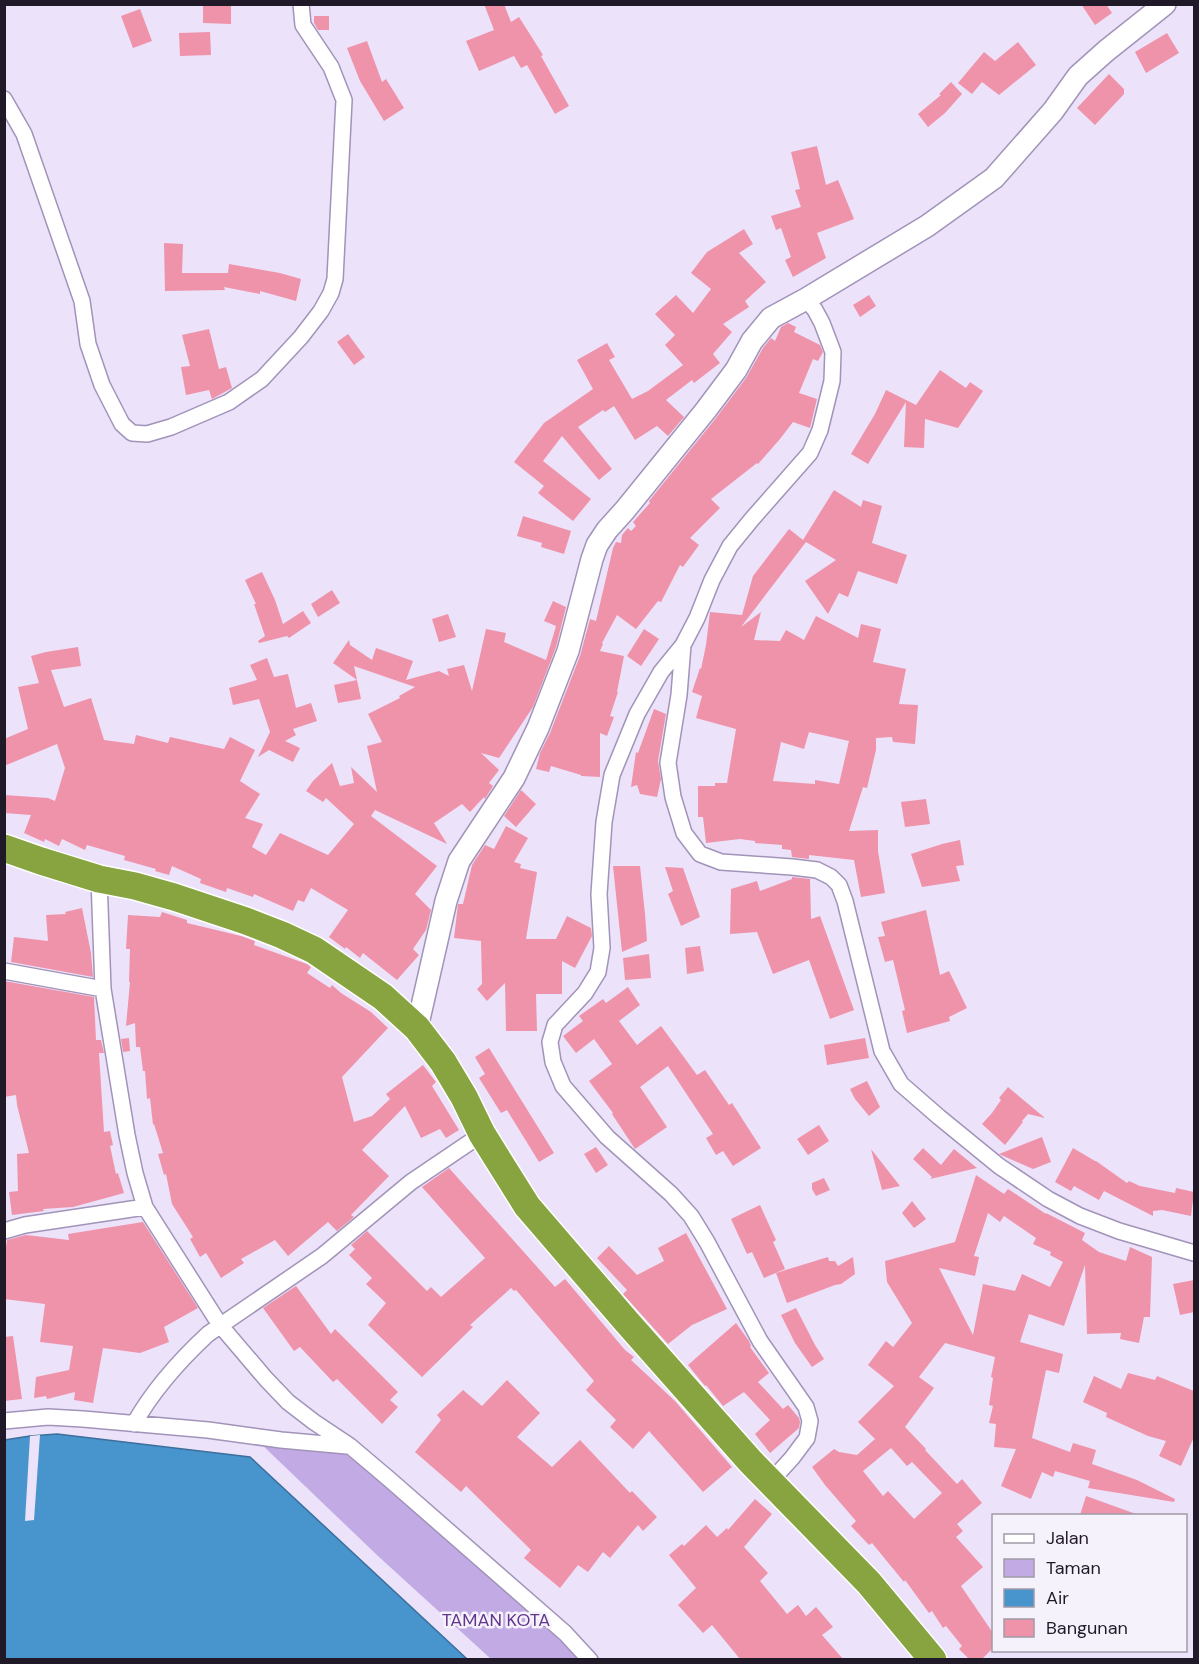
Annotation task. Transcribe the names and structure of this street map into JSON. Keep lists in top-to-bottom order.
{
  "parks": ["TAMAN KOTA"],
  "legend": [
    "Jalan",
    "Taman",
    "Air",
    "Bangunan"
  ]
}
